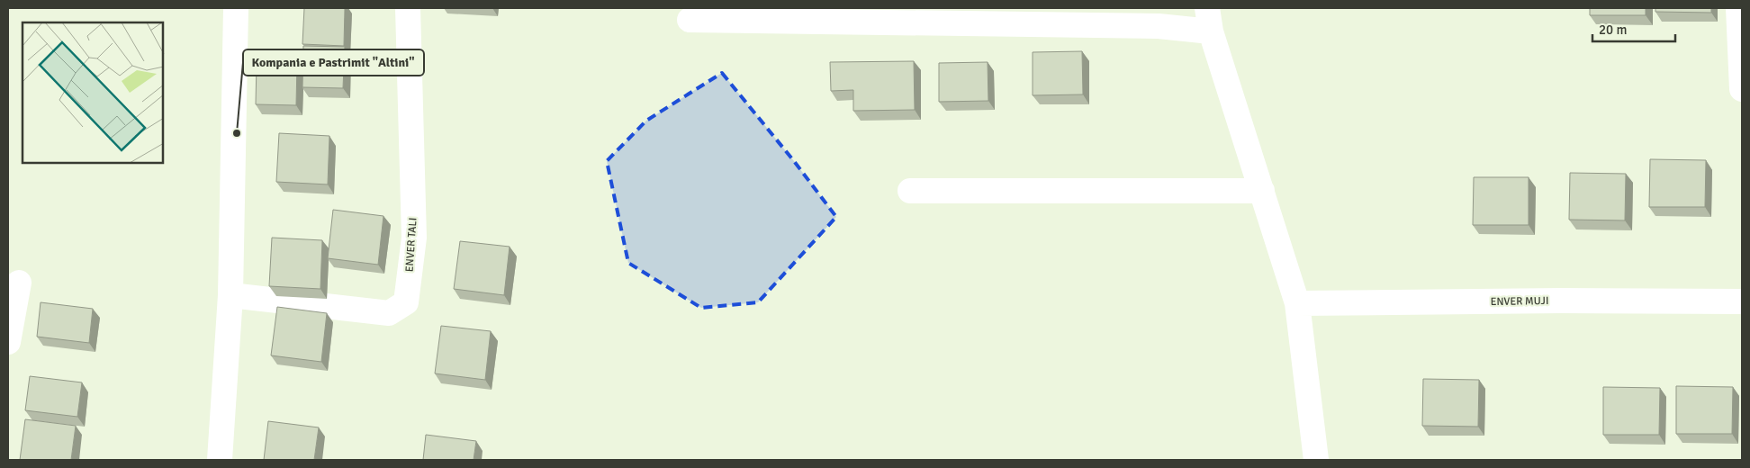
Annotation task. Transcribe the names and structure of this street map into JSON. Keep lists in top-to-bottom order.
{
  "streets": {
    "street": ["ENVER TALI", "ENVER MUJI"]
  },
  "places": ["Kompania e Pastrimit \"Altini\""],
  "scale_bar": "20 m"
}
